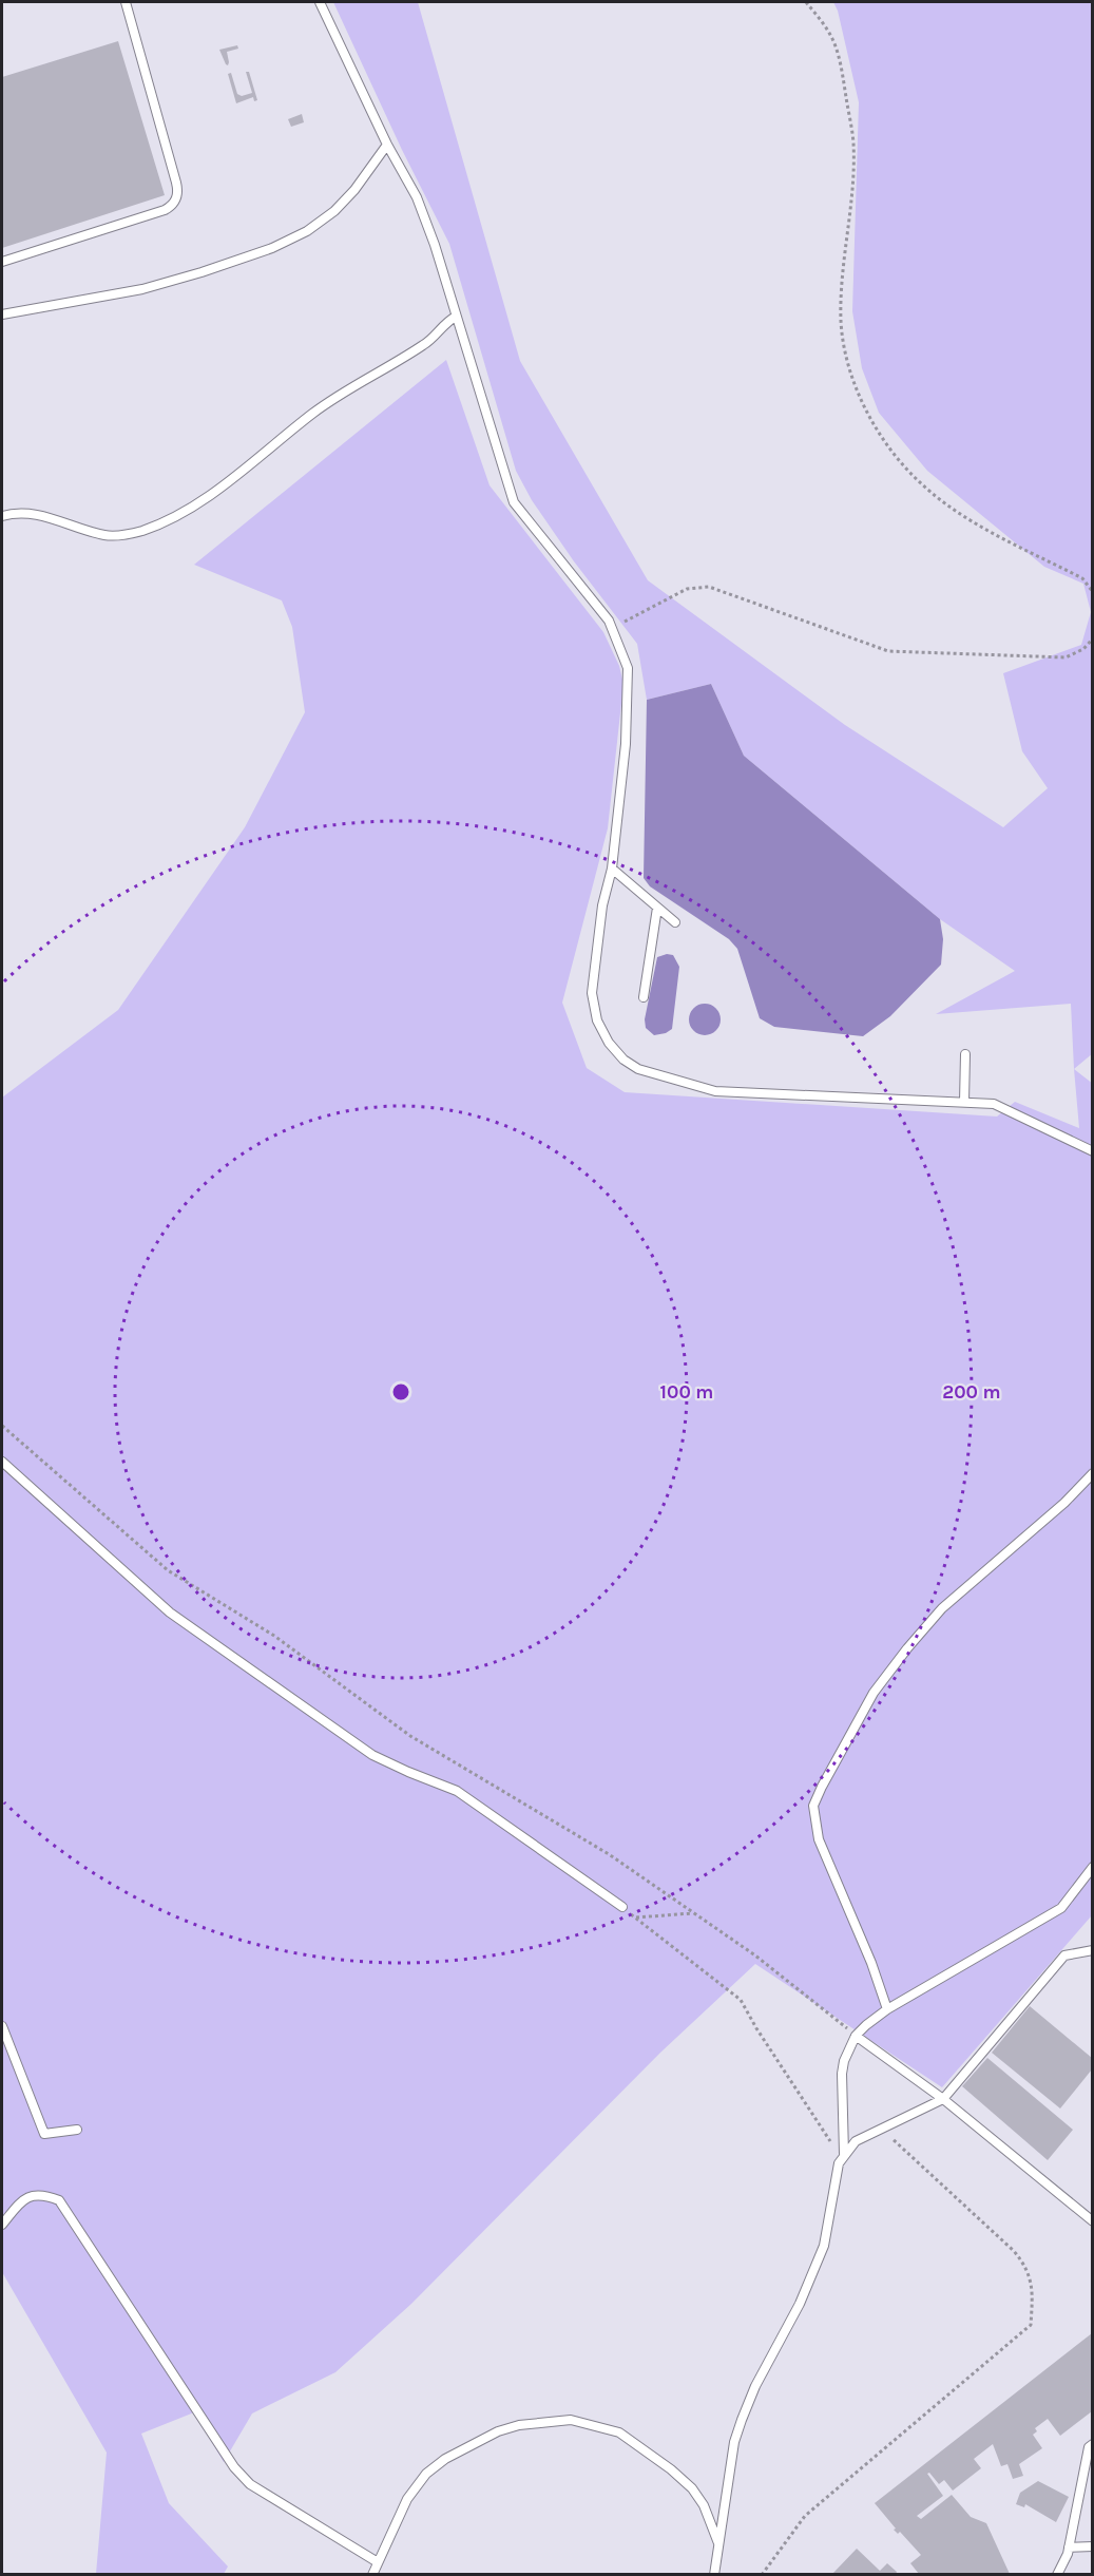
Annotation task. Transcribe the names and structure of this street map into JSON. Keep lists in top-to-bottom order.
{
  "rings": ["100 m", "200 m"]
}
